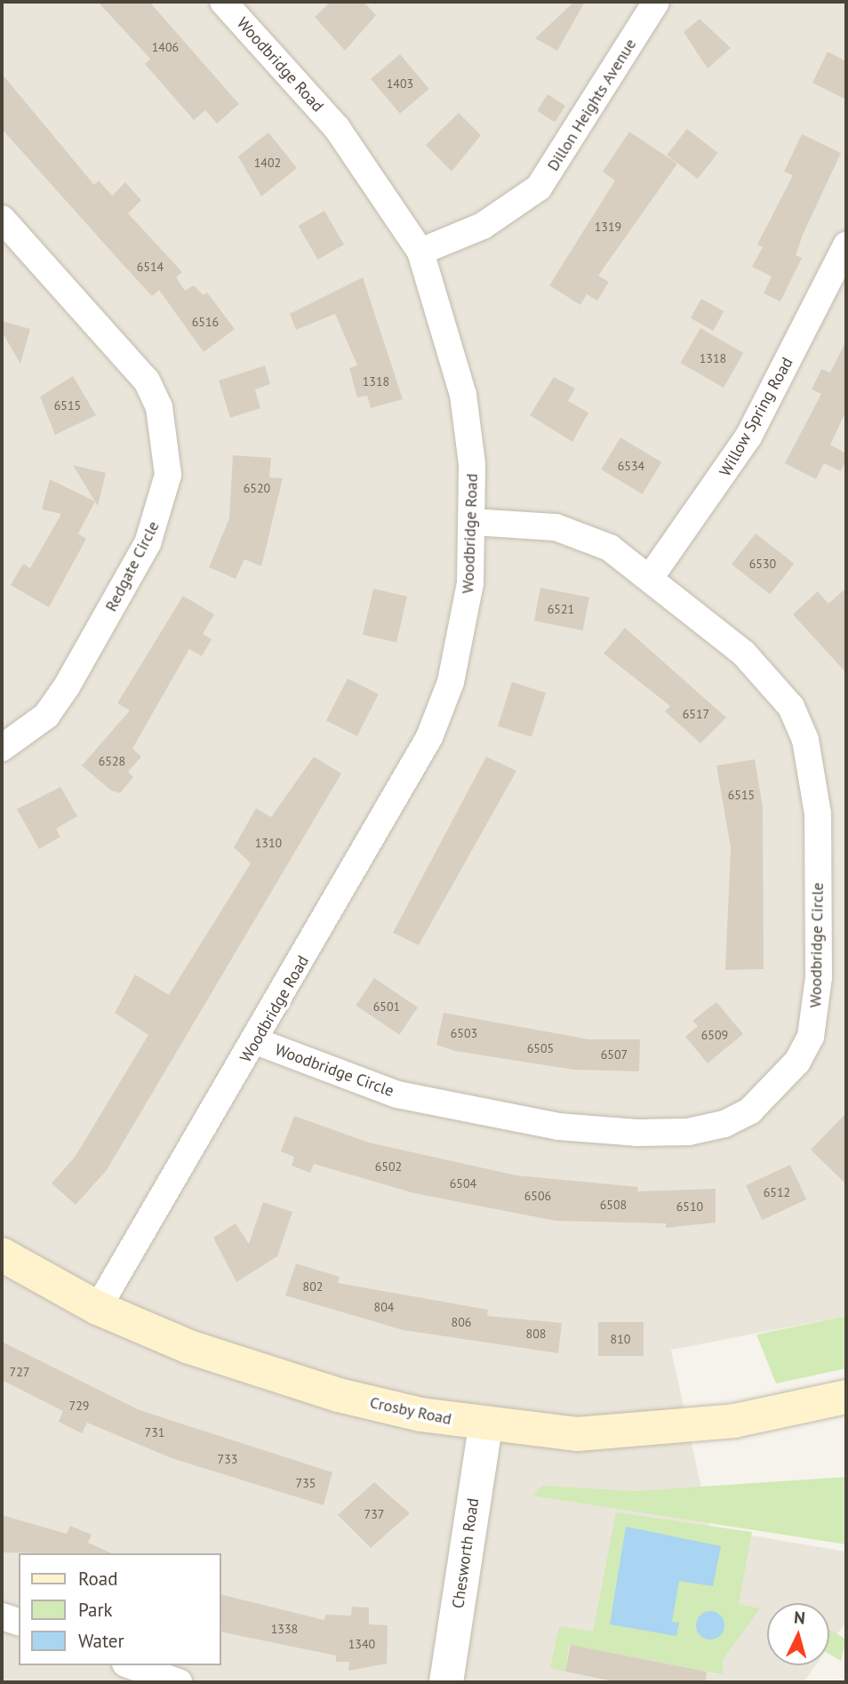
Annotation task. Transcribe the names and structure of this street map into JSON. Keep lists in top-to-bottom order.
{
  "streets": {
    "main road": ["Crosby Road"],
    "street": [
      "Woodbridge Road",
      "Dillon Heights Avenue",
      "Willow Spring Road",
      "Redgate Circle",
      "Woodbridge Circle",
      "Chesworth Road"
    ]
  },
  "crossings": [
    ["Woodbridge Road", "Dillon Heights Avenue"],
    ["Woodbridge Road", "Woodbridge Circle"],
    ["Woodbridge Road", "Crosby Road"],
    ["Willow Spring Road", "Woodbridge Circle"],
    ["Crosby Road", "Chesworth Road"]
  ],
  "house_numbers": [
    "1406",
    "1403",
    "1402",
    "1319",
    "6514",
    "6516",
    "1318",
    "1318",
    "6515",
    "6534",
    "6520",
    "6530",
    "6521",
    "6517",
    "6528",
    "6515",
    "1310",
    "6501",
    "6503",
    "6509",
    "6505",
    "6507",
    "6502",
    "6504",
    "6512",
    "6506",
    "6508",
    "6510",
    "802",
    "804",
    "806",
    "808",
    "810",
    "727",
    "729",
    "731",
    "733",
    "735",
    "737",
    "1338",
    "1340"
  ],
  "legend": ["Road", "Park", "Water"],
  "north": "top"
}
